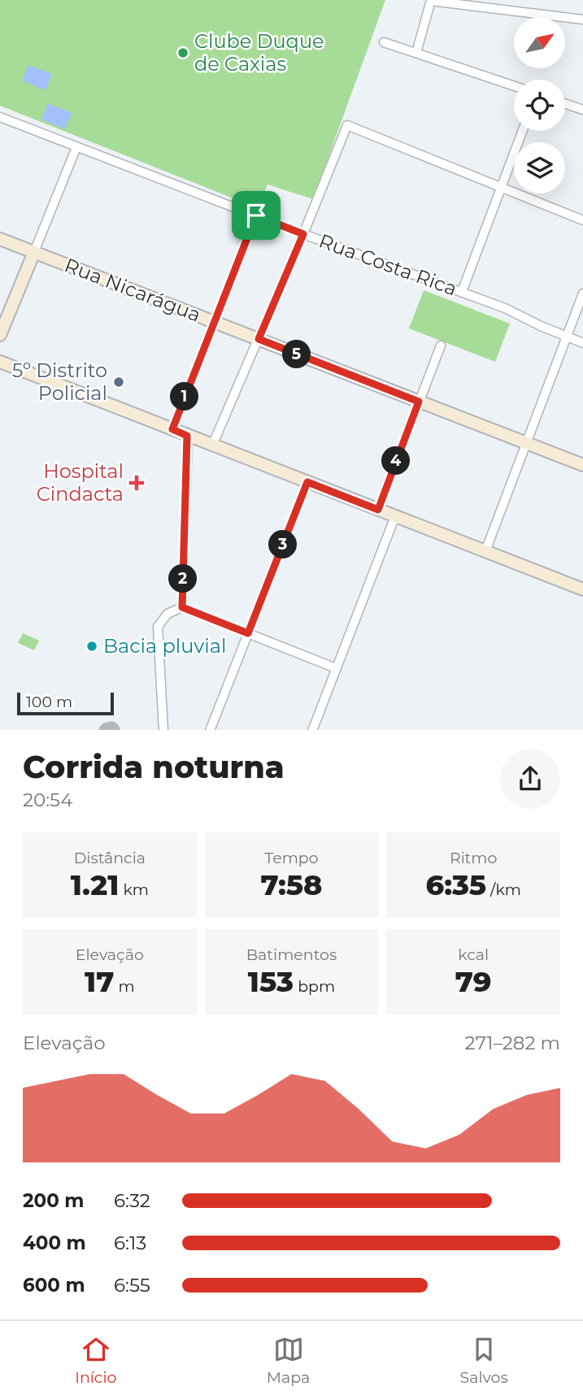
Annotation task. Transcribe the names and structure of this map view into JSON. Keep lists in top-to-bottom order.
{
  "streets": {
    "main road": ["Rua Nicarágua"],
    "street": ["Rua Costa Rica"]
  },
  "places": {
    "other": ["Clube Duque de Caxias", "5º Distrito Policial", "Bacia pluvial"],
    "health": ["Hospital Cindacta"]
  },
  "scale_bar": "100 m",
  "north": "top right",
  "page": {
    "pins": [
      "5",
      "1",
      "4",
      "3",
      "2"
    ],
    "scale": "100 m",
    "heading": ["Corrida noturna", "20:54"],
    "stats": [
      ["Distância", "1.21 km"],
      ["Tempo", "7:58"],
      ["Ritmo", "6:35 /km"],
      ["Elevação", "17 m"],
      ["Batimentos", "153 bpm"],
      ["kcal", "79"]
    ],
    "chart": ["Elevação", "271–282 m"],
    "list": [
      {
        "name": "200 m",
        "note": "6:32"
      },
      {
        "name": "400 m",
        "note": "6:13"
      },
      {
        "name": "600 m",
        "note": "6:55"
      }
    ],
    "tabs": ["Início", "Mapa", "Salvos"]
  }
}
